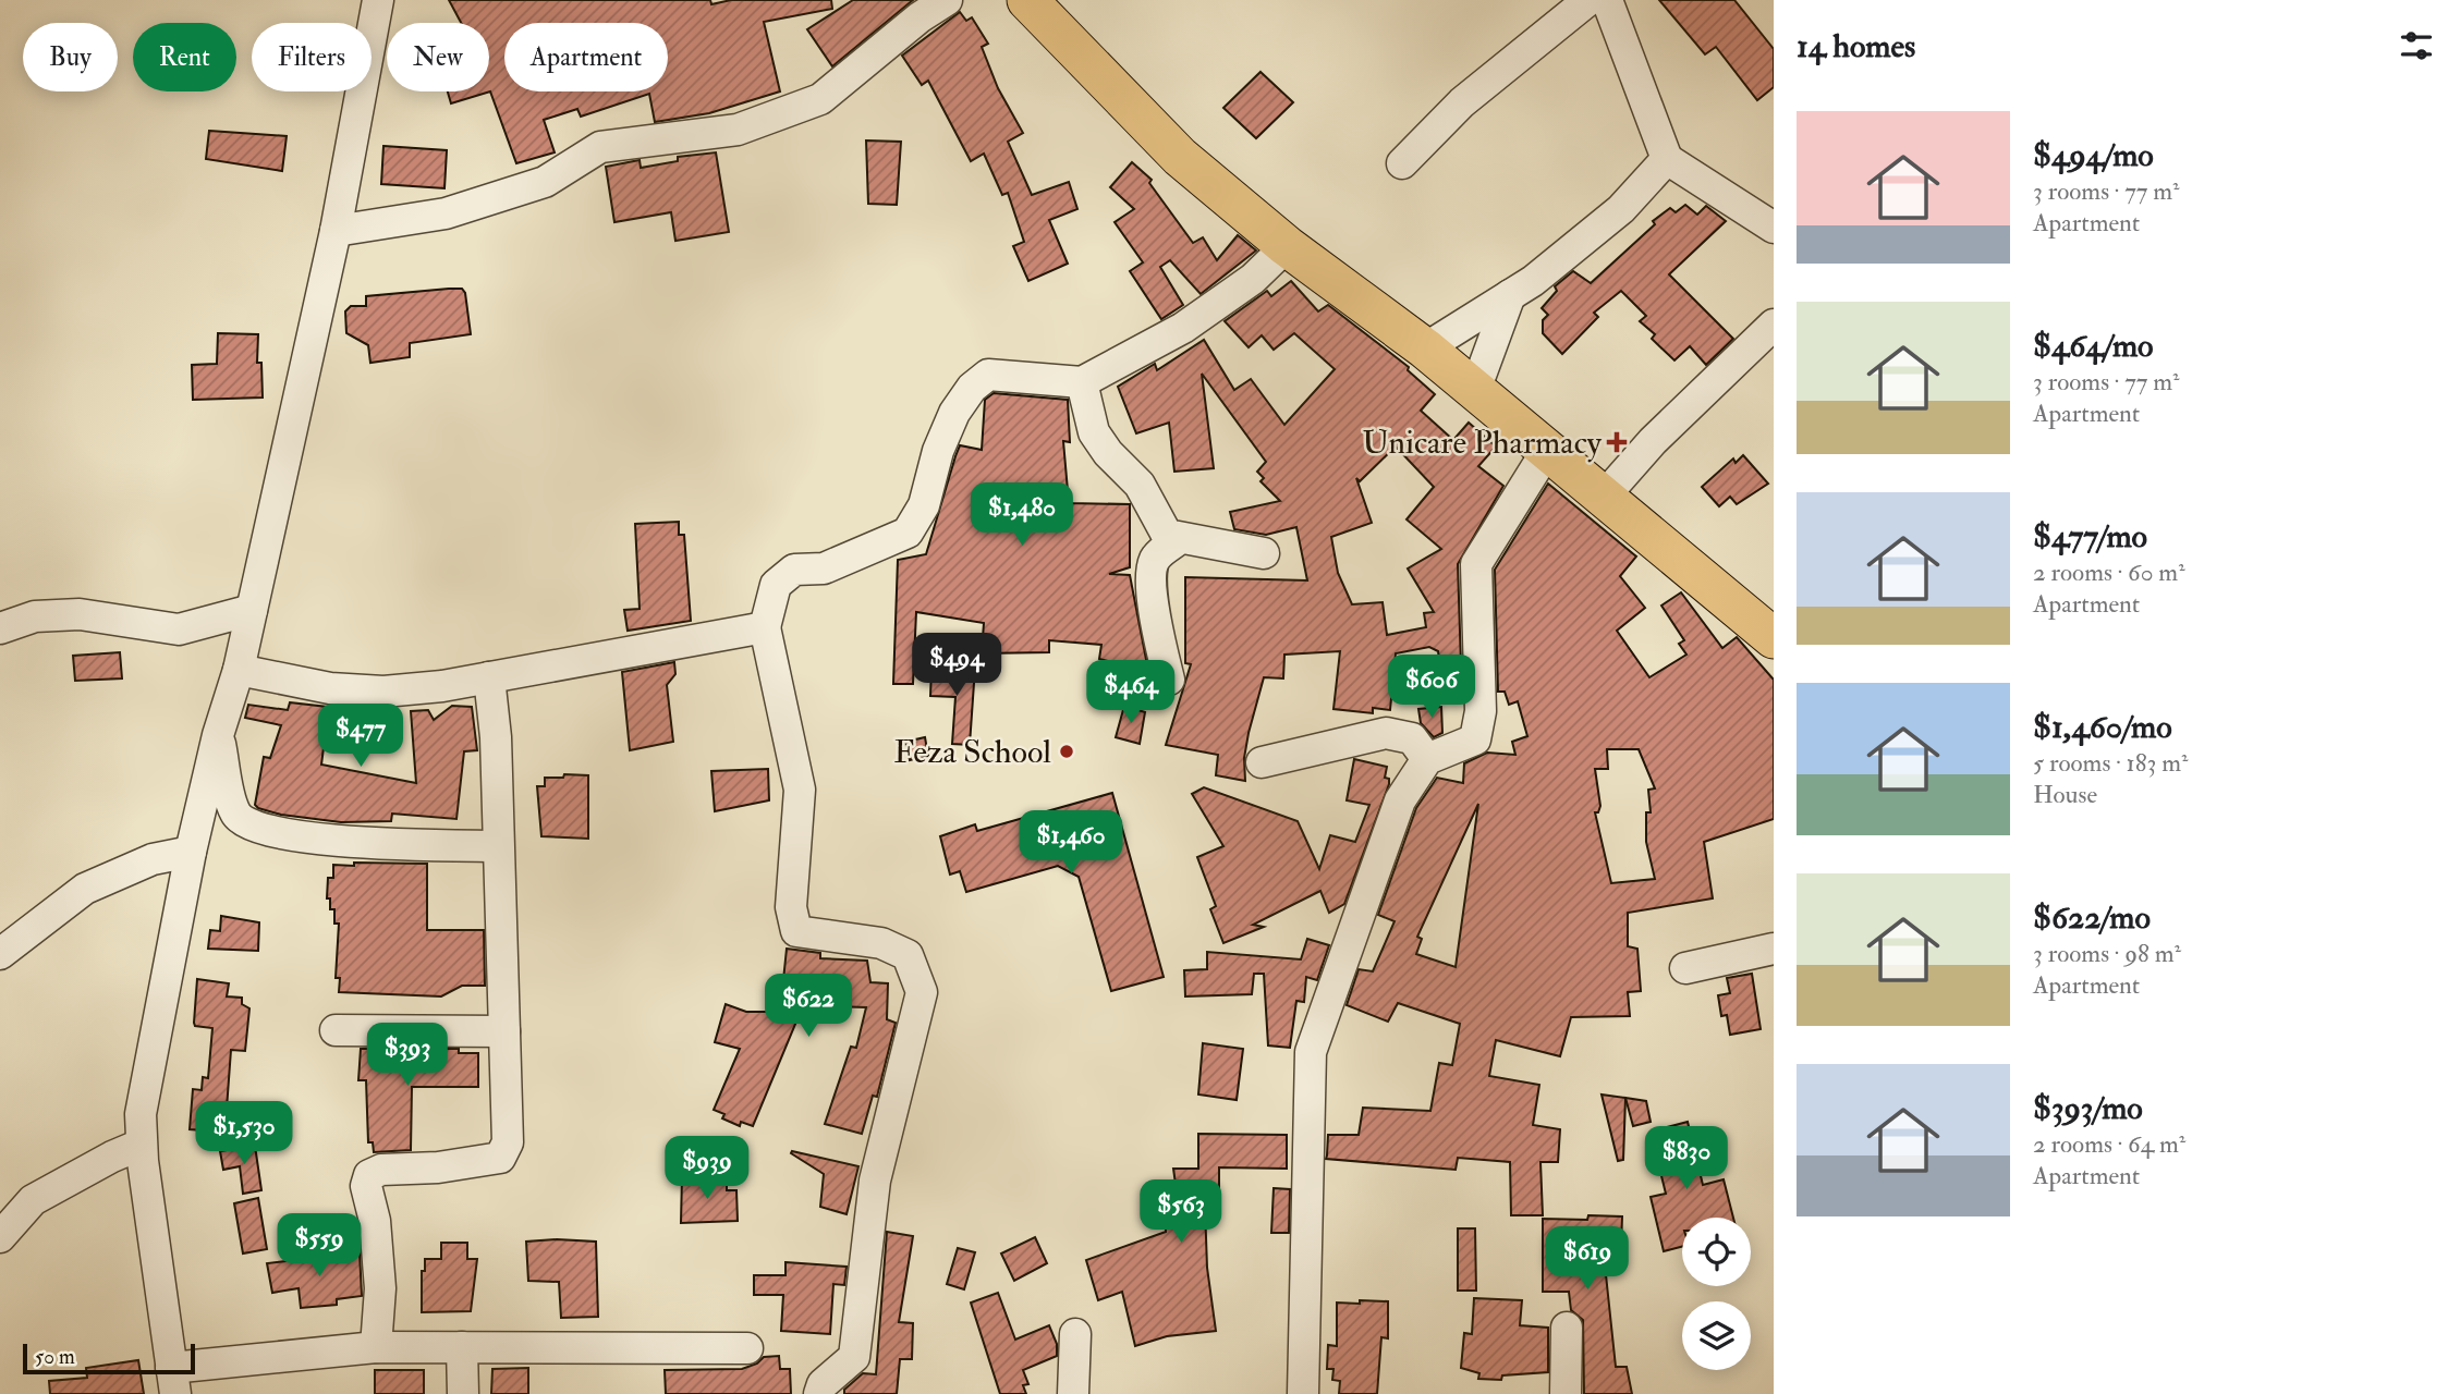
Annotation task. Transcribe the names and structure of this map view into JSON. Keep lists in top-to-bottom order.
{
  "places": {
    "health": ["Unicare Pharmacy"],
    "other": ["Feza School"]
  },
  "scale_bar": "50 m",
  "page": {
    "heading": "14 homes",
    "chip": [
      "Buy",
      "Rent",
      "Filters",
      "New",
      "Apartment"
    ],
    "list": [
      {
        "name": "$494/mo",
        "note": "3 rooms · 77 m² · Apartment"
      },
      {
        "name": "$464/mo",
        "note": "3 rooms · 77 m² · Apartment"
      },
      {
        "name": "$477/mo",
        "note": "2 rooms · 60 m² · Apartment"
      },
      {
        "name": "$1,460/mo",
        "note": "5 rooms · 183 m² · House"
      },
      {
        "name": "$622/mo",
        "note": "3 rooms · 98 m² · Apartment"
      },
      {
        "name": "$393/mo",
        "note": "2 rooms · 64 m² · Apartment"
      }
    ],
    "price": [
      "$1,480",
      "$494",
      "$606",
      "$464",
      "$477",
      "$1,460",
      "$622",
      "$393",
      "$1,530",
      "$830",
      "$939",
      "$563",
      "$559",
      "$619"
    ],
    "scale": "50 m"
  }
}
